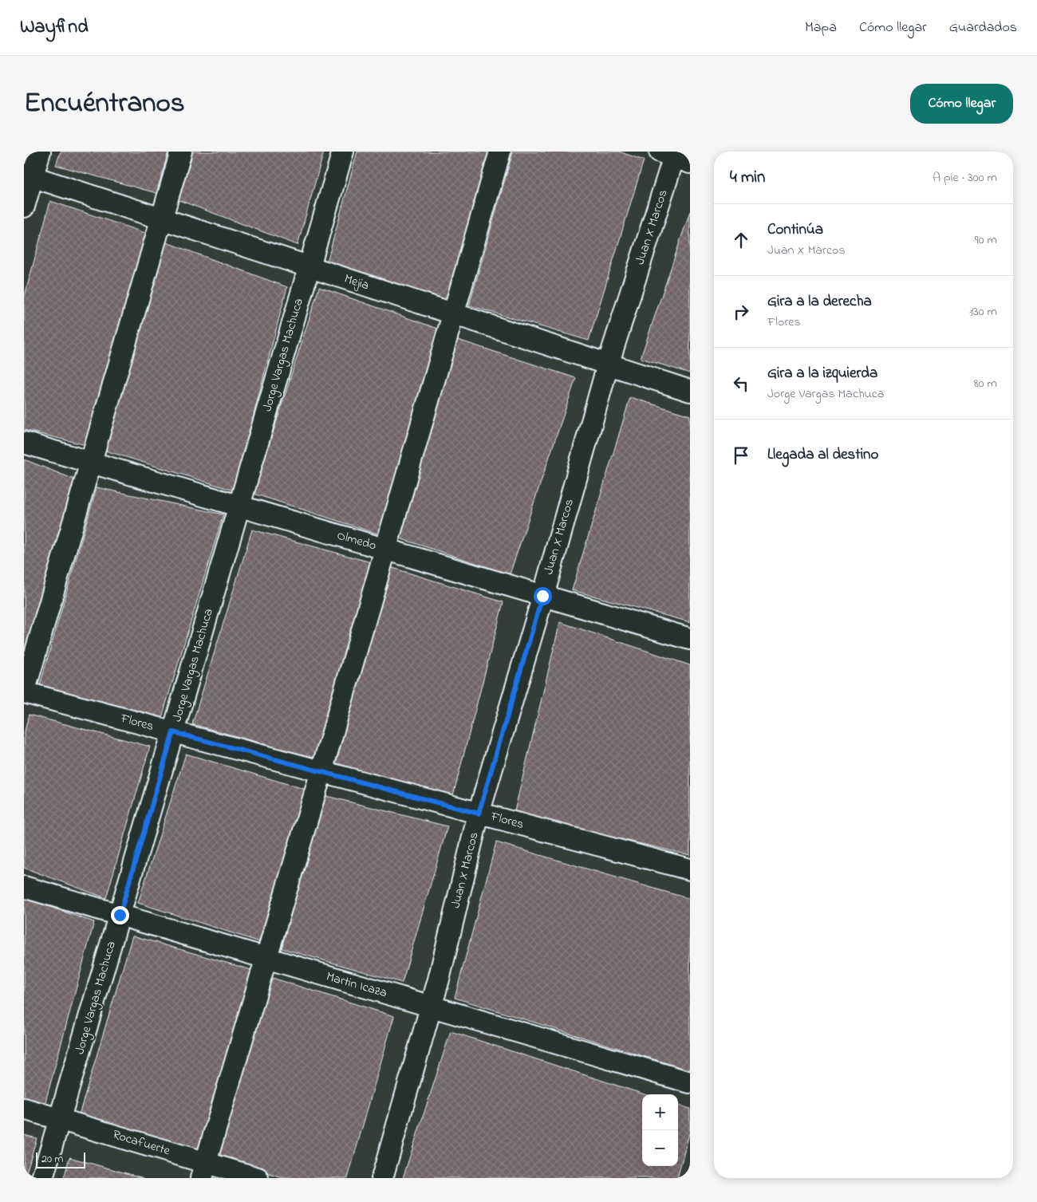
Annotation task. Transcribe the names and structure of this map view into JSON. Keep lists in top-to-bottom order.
{
  "streets": {
    "street": [
      "Juan X Marcos",
      "Mejia",
      "Jorge Vargas Machuca",
      "Olmedo",
      "Flores",
      "Martin Icaza",
      "Rocafuerte"
    ]
  },
  "crossings": [
    ["Juan X Marcos", "Mejia"],
    ["Juan X Marcos", "Olmedo"],
    ["Juan X Marcos", "Flores"],
    ["Juan X Marcos", "Martin Icaza"],
    ["Mejia", "Jorge Vargas Machuca"],
    ["Jorge Vargas Machuca", "Olmedo"],
    ["Jorge Vargas Machuca", "Flores"],
    ["Jorge Vargas Machuca", "Martin Icaza"],
    ["Jorge Vargas Machuca", "Rocafuerte"]
  ],
  "scale_bar": "20 m",
  "page": {
    "header": "Wayfind",
    "nav": ["Mapa", "Cómo llegar", "Guardados"],
    "title": "Encuéntranos",
    "buttons": "Cómo llegar",
    "heading": ["4 min", "A pie · 300 m"],
    "list": [
      ["Continúa", "Juan X Marcos", "90 m"],
      ["Gira a la derecha", "Flores", "130 m"],
      ["Gira a la izquierda", "Jorge Vargas Machuca", "80 m"],
      "Llegada al destino"
    ],
    "map_buttons": ["+", "−"],
    "scale": "20 m"
  }
}
